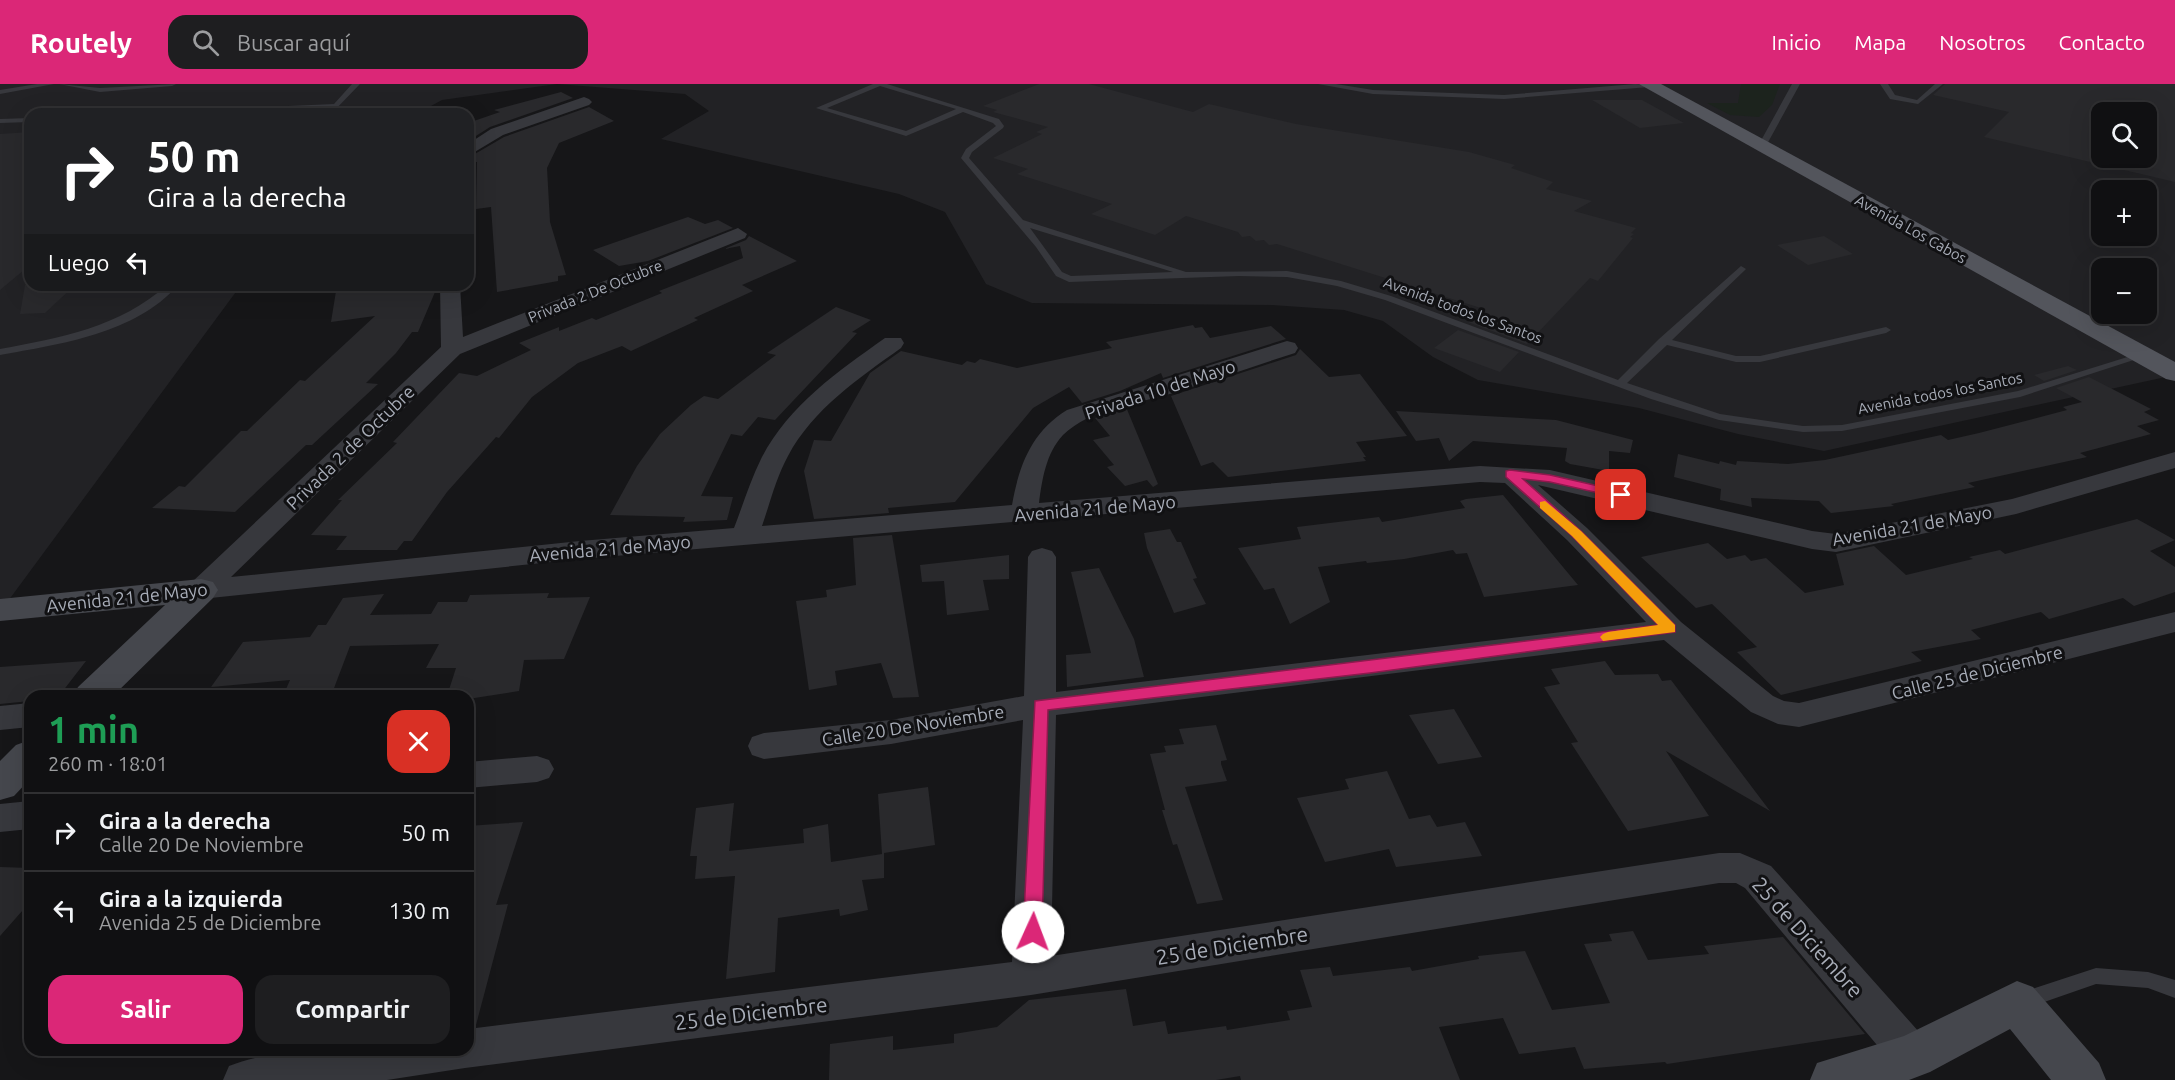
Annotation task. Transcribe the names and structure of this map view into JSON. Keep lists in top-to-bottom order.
{
  "streets": {
    "main road": ["Avenida Los Cabos"],
    "street": [
      "Privada 2 De Octubre",
      "Privada 10 de Mayo",
      "Privada 2 de Octubre",
      "Avenida 21 de Mayo",
      "Calle 25 de Diciembre",
      "Calle 20 De Noviembre",
      "25 de Diciembre"
    ],
    "lane": ["Avenida todos los Santos"]
  },
  "crossings": [
    ["Avenida Los Cabos", "Avenida todos los Santos"],
    ["Privada 2 De Octubre", "Privada 2 de Octubre"],
    ["Privada 10 de Mayo", "Avenida 21 de Mayo"],
    ["Privada 2 de Octubre", "Avenida 21 de Mayo"],
    ["Calle 25 de Diciembre", "Calle 20 De Noviembre"]
  ],
  "page": {
    "header": "Routely",
    "search": "Buscar aquí",
    "nav": [
      "Inicio",
      "Mapa",
      "Nosotros",
      "Contacto"
    ],
    "map_buttons": ["+", "−"],
    "turn": ["50 m", "Gira a la derecha"],
    "then": "Luego",
    "heading": ["1 min", "260 m · 18:01"],
    "list": [
      {
        "name": "Gira a la derecha",
        "note": "Calle 20 De Noviembre",
        "value": "50 m"
      },
      {
        "name": "Gira a la izquierda",
        "note": "Avenida 25 de Diciembre",
        "value": "130 m"
      }
    ],
    "buttons": ["Salir", "Compartir"]
  }
}
